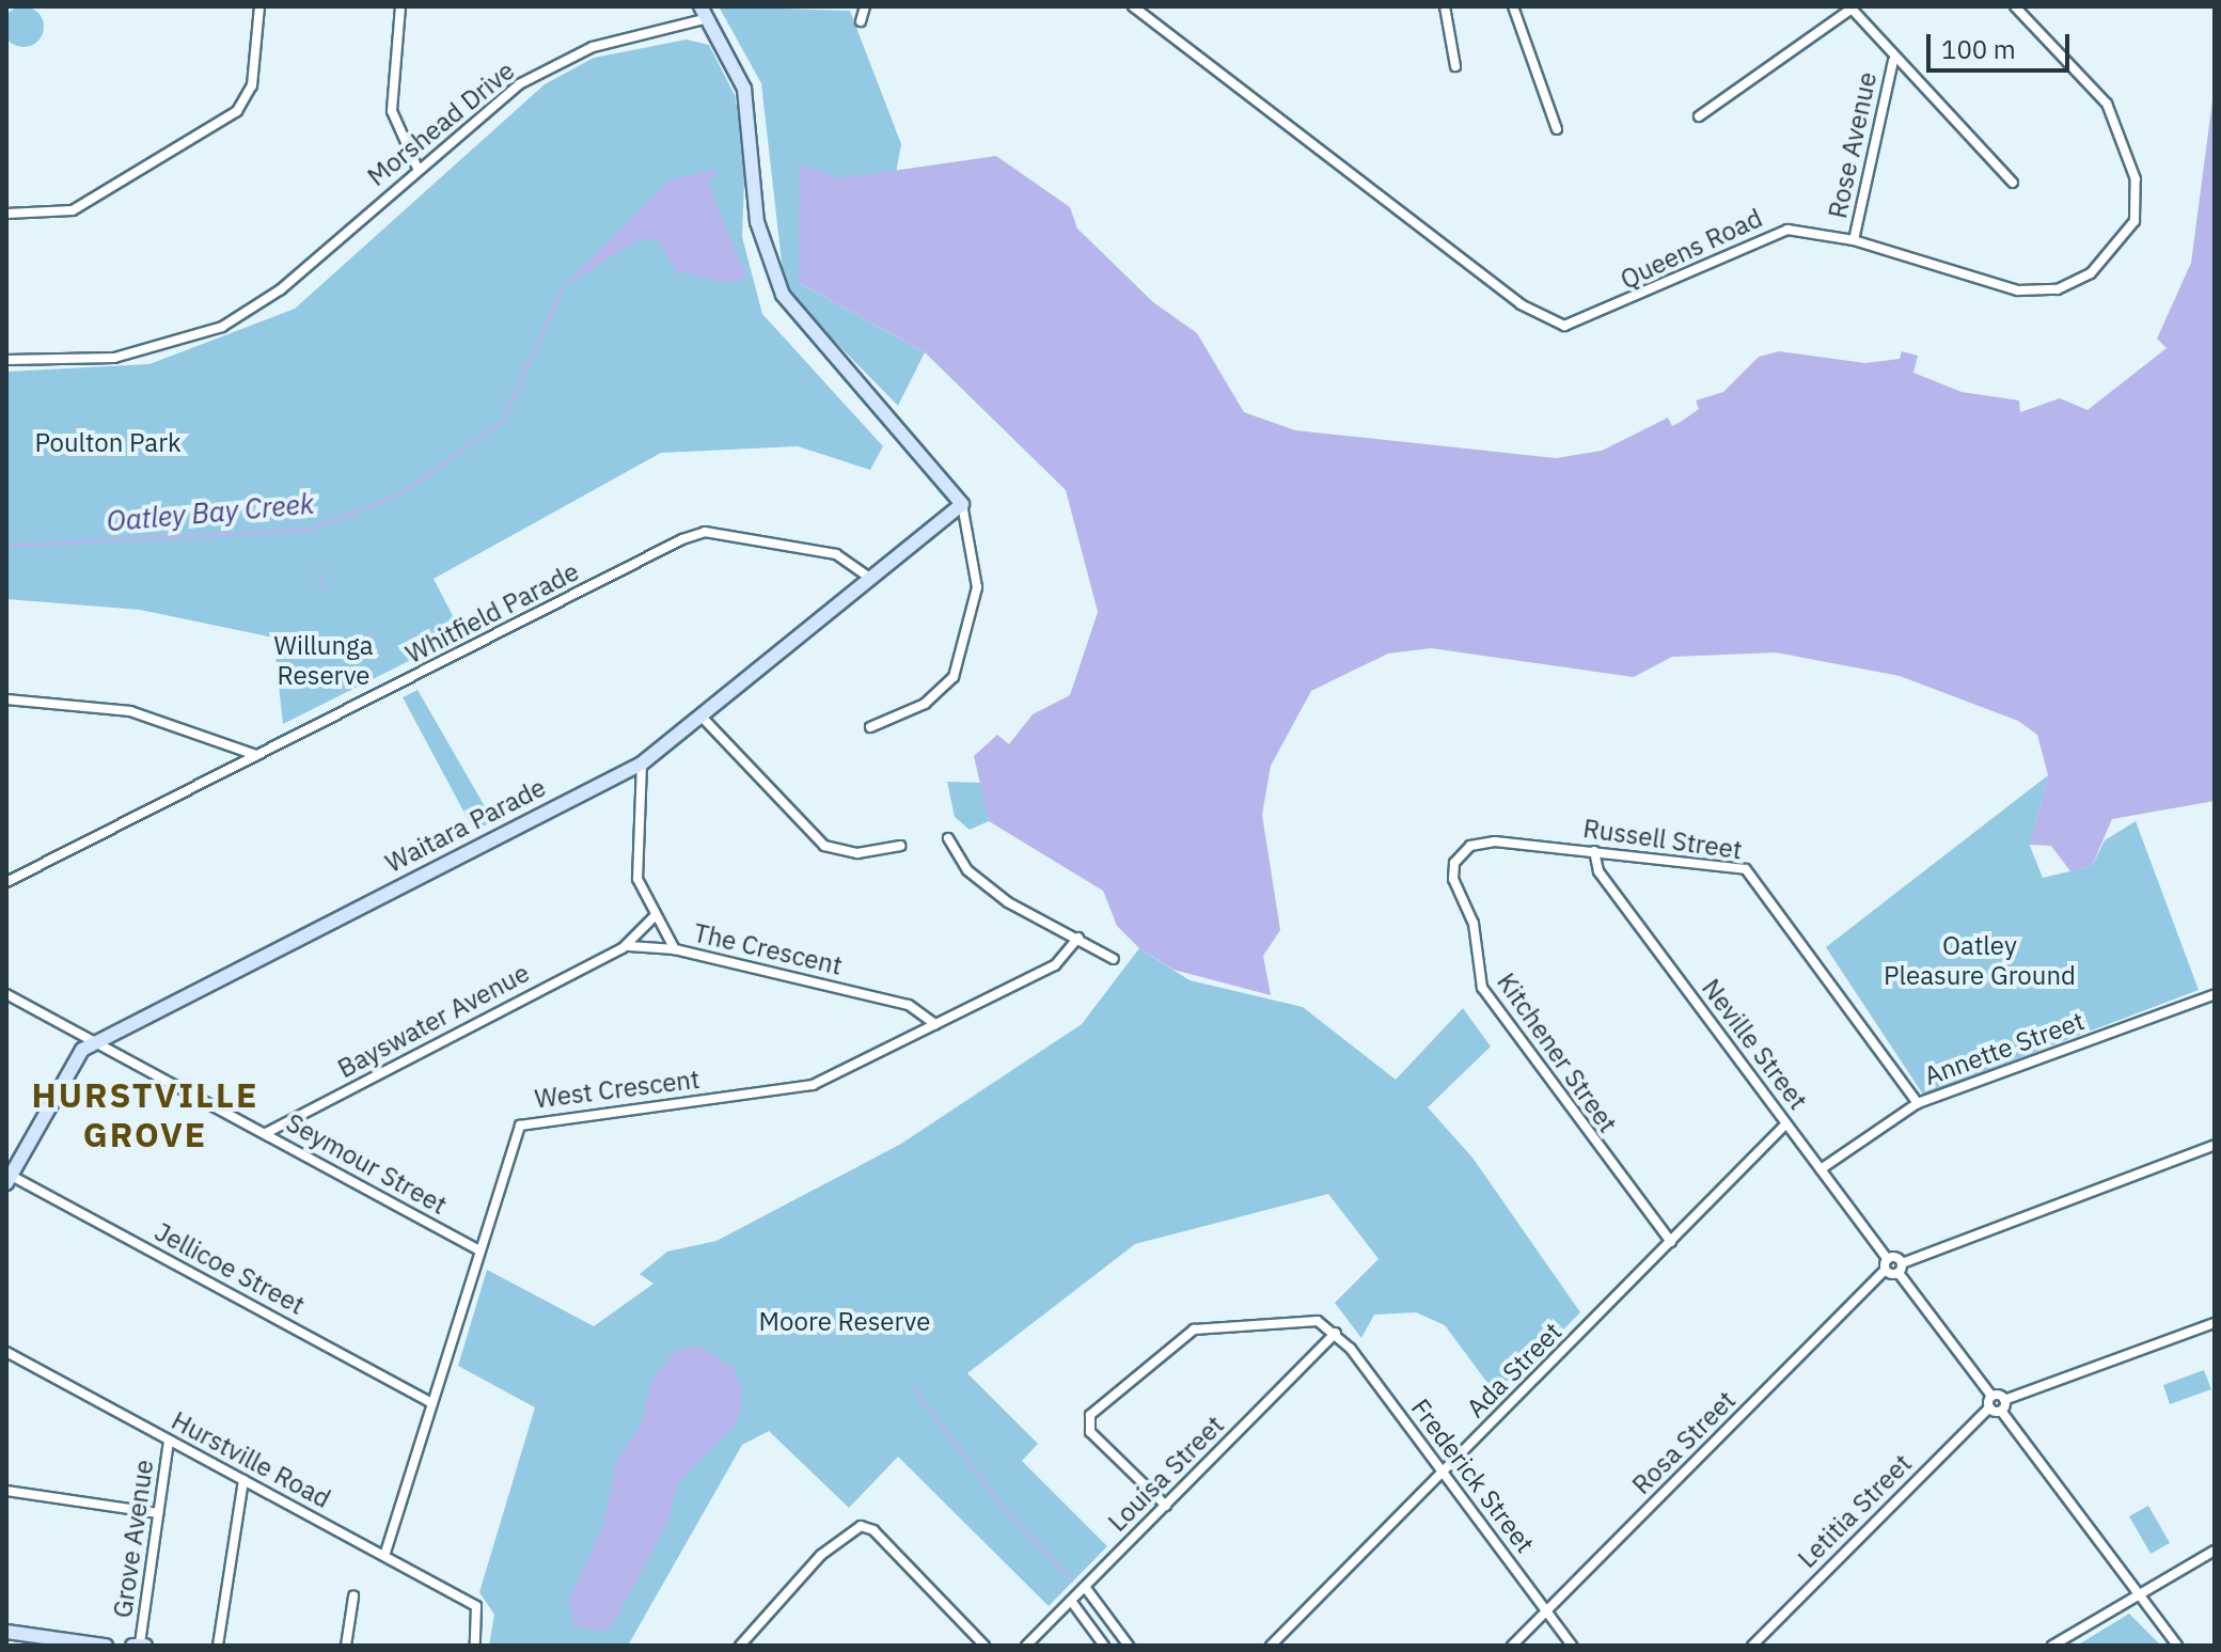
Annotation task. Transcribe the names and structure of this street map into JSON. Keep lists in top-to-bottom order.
{
  "streets": {
    "street": [
      "Morshead Drive",
      "Rose Avenue",
      "Queens Road",
      "Whitfield Parade",
      "Waitara Parade",
      "Russell Street",
      "The Crescent",
      "Bayswater Avenue",
      "Neville Street",
      "Annette Street",
      "Kitchener Street",
      "West Crescent",
      "Seymour Street",
      "Jellicoe Street",
      "Ada Street",
      "Rosa Street",
      "Hurstville Road",
      "Louisa Street",
      "Frederick Street",
      "Letitia Street",
      "Grove Avenue"
    ]
  },
  "crossings": [
    ["Morshead Drive", "Waitara Parade"],
    ["Rose Avenue", "Queens Road"],
    ["Whitfield Parade", "Waitara Parade"],
    ["Waitara Parade", "The Crescent"],
    ["Waitara Parade", "Seymour Street"],
    ["Waitara Parade", "Jellicoe Street"],
    ["Russell Street", "Neville Street"],
    ["Russell Street", "Annette Street"],
    ["Russell Street", "Kitchener Street"],
    ["The Crescent", "Bayswater Avenue"],
    ["The Crescent", "West Crescent"],
    ["Bayswater Avenue", "Seymour Street"],
    ["Neville Street", "Annette Street"],
    ["Neville Street", "Ada Street"],
    ["Neville Street", "Rosa Street"],
    ["Kitchener Street", "Ada Street"],
    ["West Crescent", "Seymour Street"],
    ["West Crescent", "Jellicoe Street"],
    ["West Crescent", "Hurstville Road"],
    ["Ada Street", "Frederick Street"],
    ["Rosa Street", "Frederick Street"],
    ["Hurstville Road", "Grove Avenue"],
    ["Louisa Street", "Frederick Street"]
  ],
  "districts": ["HURSTVILLE GROVE"],
  "water": ["Oatley Bay Creek"],
  "parks": [
    "Poulton Park",
    "Willunga Reserve",
    "Oatley Pleasure Ground",
    "Moore Reserve"
  ],
  "scale_bar": "100 m"
}
